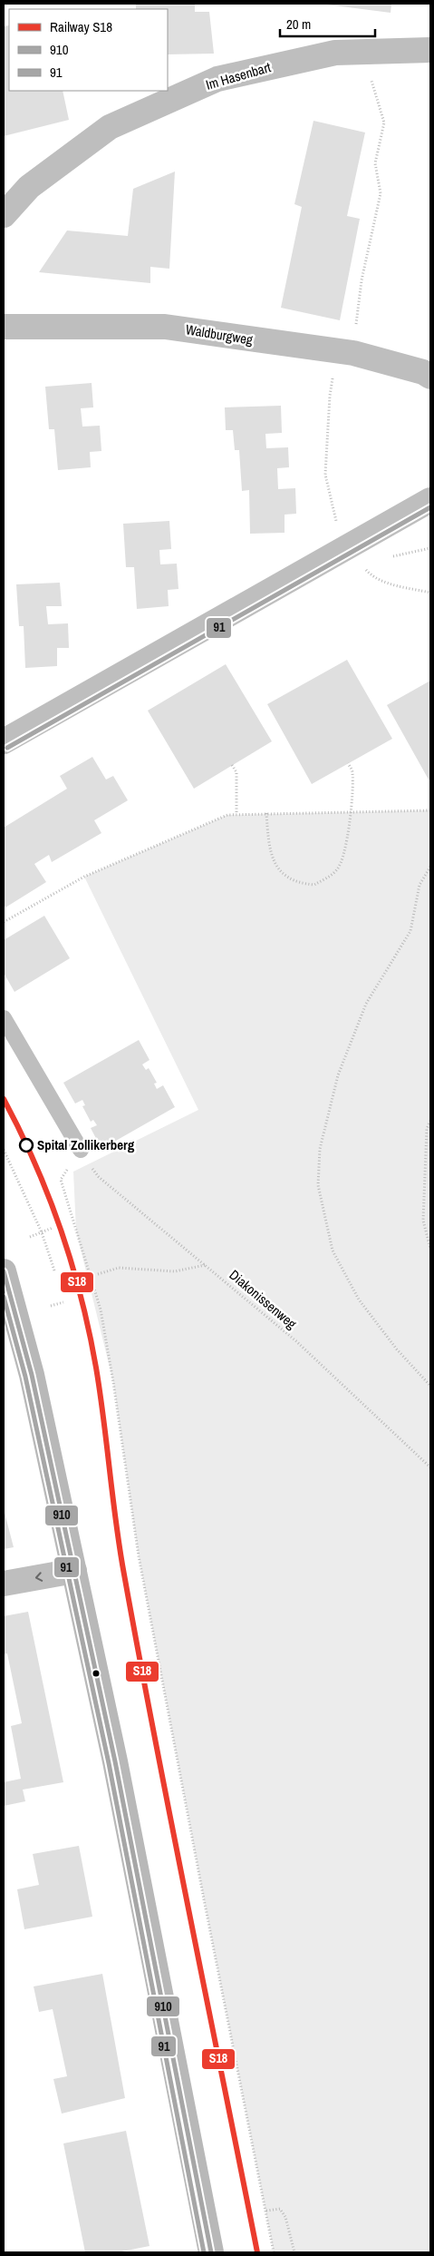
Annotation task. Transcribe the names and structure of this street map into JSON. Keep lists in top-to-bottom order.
{
  "streets": {
    "street": ["Im Hasenbart", "Waldburgweg"],
    "path": ["Diakonissenweg"]
  },
  "places": ["Spital Zollikerberg"],
  "lines": ["transit line 91", "rail line S18", "transit line 910"],
  "legend": ["Railway S18", "910", "91"],
  "scale_bar": "20 m"
}
